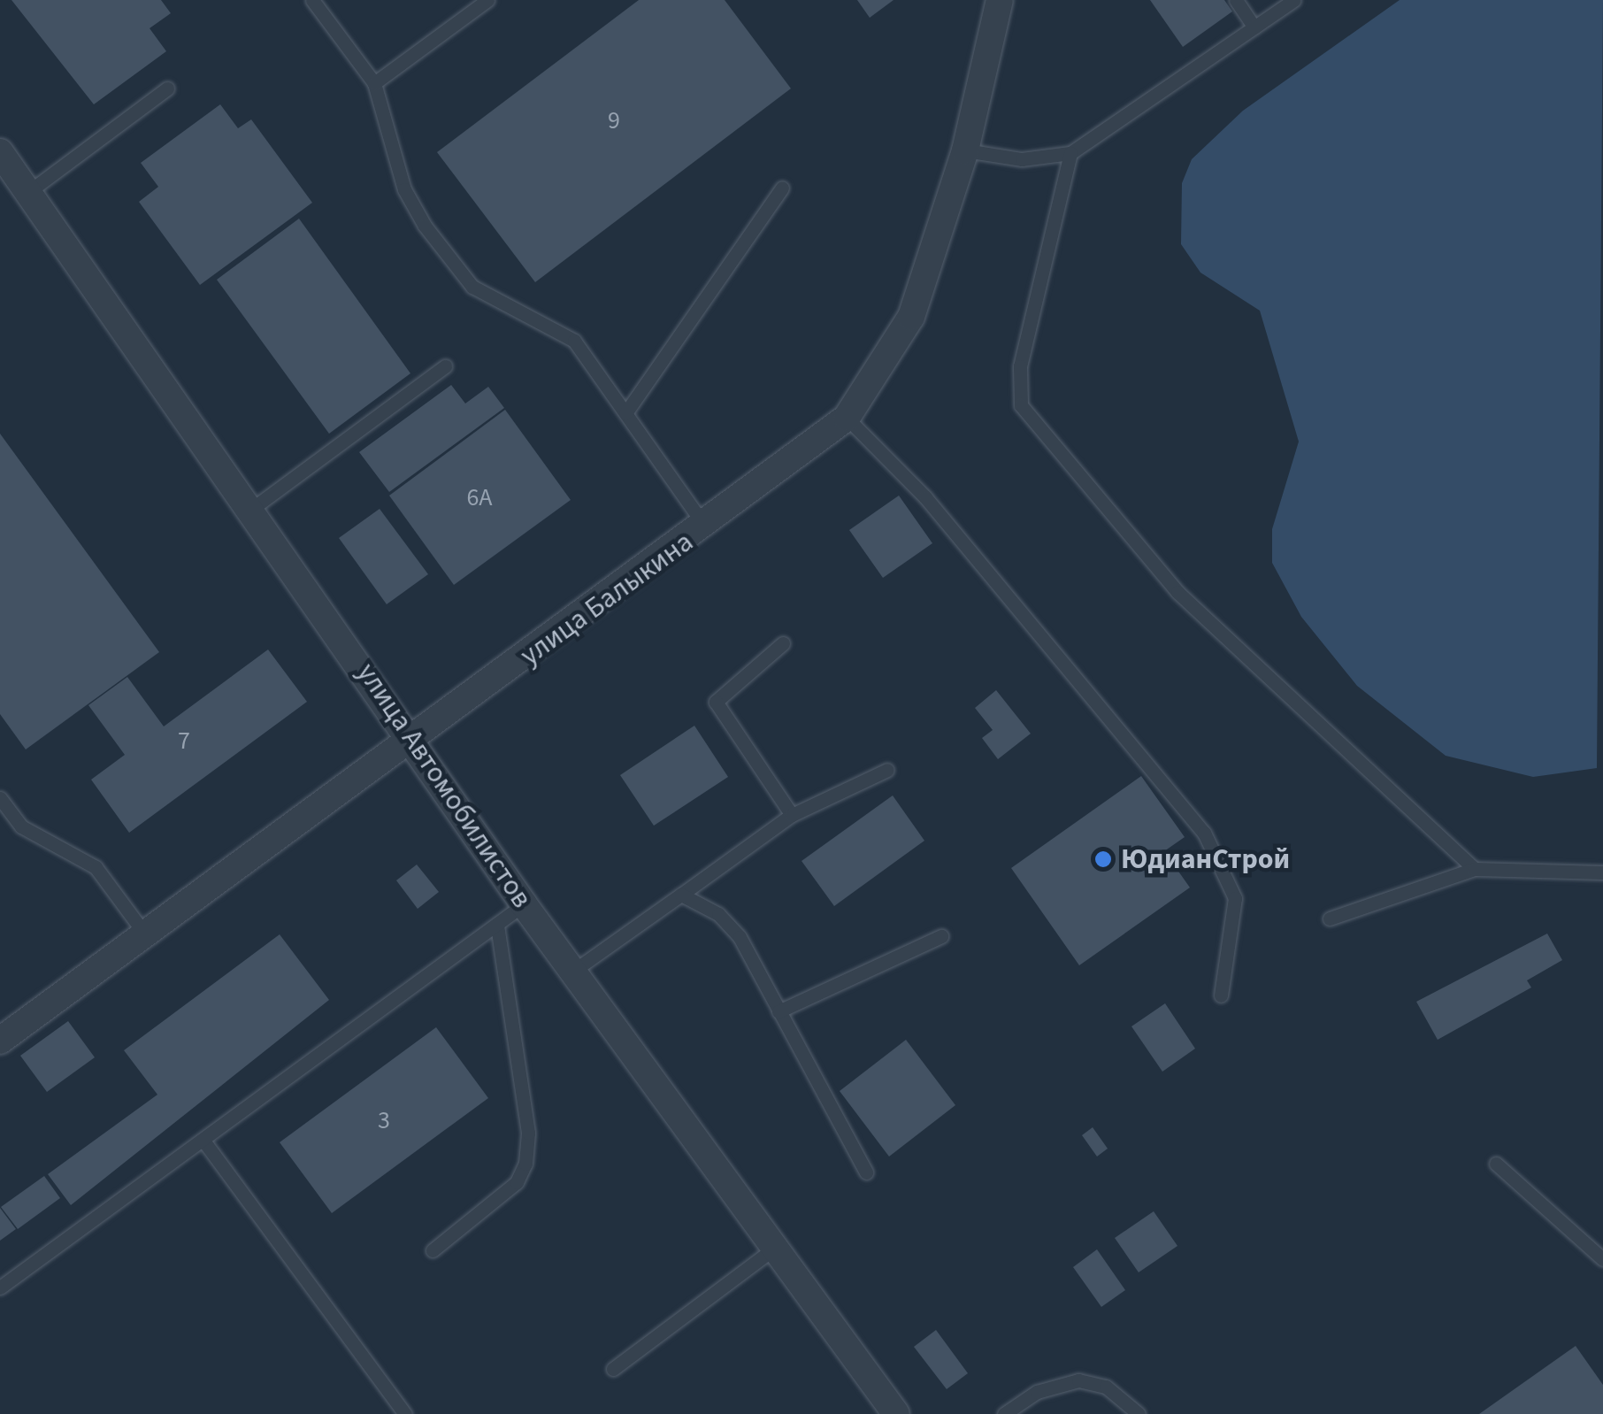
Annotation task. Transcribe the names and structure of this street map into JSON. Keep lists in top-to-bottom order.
{
  "streets": {
    "street": ["улица Балыкина", "улица Автомобилистов"]
  },
  "crossings": [
    ["улица Балыкина", "улица Автомобилистов"]
  ],
  "places": ["ЮдианСтрой"],
  "house_numbers": [
    "9",
    "6А",
    "7",
    "3"
  ]
}
